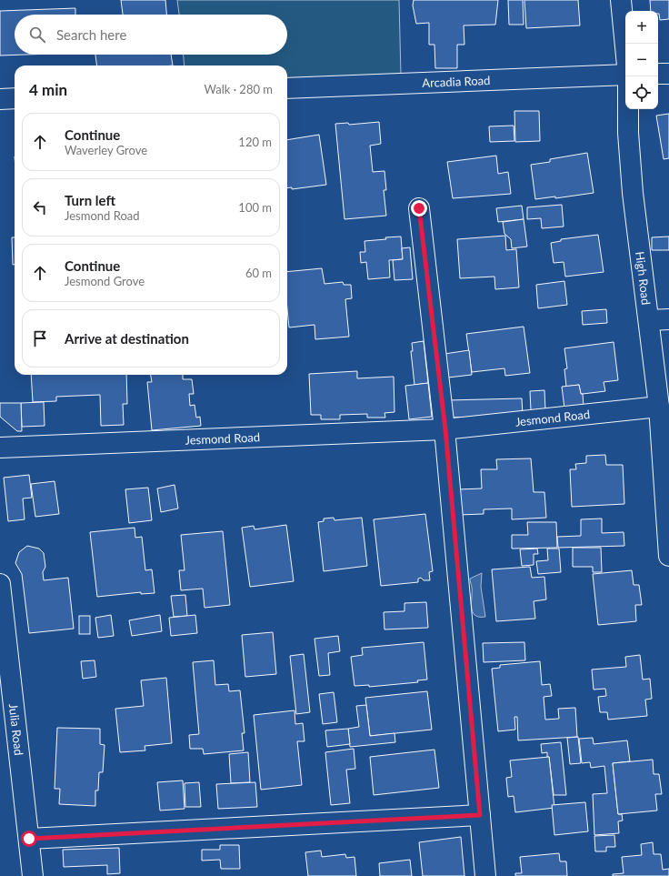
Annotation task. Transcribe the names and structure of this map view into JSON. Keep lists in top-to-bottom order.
{
  "streets": {
    "street": [
      "Arcadia Road",
      "High Road",
      "Jesmond Road",
      "Julia Road"
    ]
  },
  "crossings": [
    ["High Road", "Jesmond Road"]
  ],
  "page": {
    "map_buttons": ["+", "−"],
    "search": "Search here",
    "heading": ["4 min", "Walk · 280 m"],
    "list": [
      ["Continue", "Waverley Grove", "120 m"],
      ["Turn left", "Jesmond Road", "100 m"],
      ["Continue", "Jesmond Grove", "60 m"],
      "Arrive at destination"
    ]
  }
}
